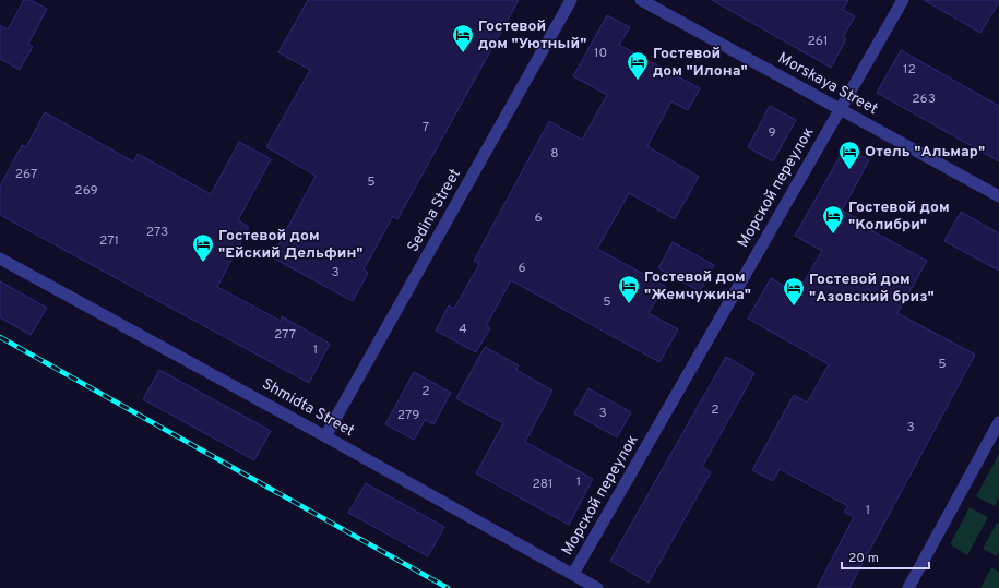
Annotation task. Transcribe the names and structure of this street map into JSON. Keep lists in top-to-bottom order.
{
  "streets": {
    "street": [
      "Morskaya Street",
      "Морской переулок",
      "Sedina Street",
      "Shmidta Street"
    ]
  },
  "crossings": [
    ["Morskaya Street", "Морской переулок"],
    ["Морской переулок", "Shmidta Street"],
    ["Sedina Street", "Shmidta Street"]
  ],
  "places": {
    "hotel": [
      "Гостевой дом \"Уютный\"",
      "Гостевой дом \"Илона\"",
      "Отель \"Альмар\"",
      "Гостевой дом \"Колибри\"",
      "Гостевой дом \"Ейский Дельфин\"",
      "Гостевой дом \"Жемчужина\"",
      "Гостевой дом \"Азовский бриз\""
    ]
  },
  "house_numbers": [
    "261",
    "10",
    "12",
    "263",
    "7",
    "9",
    "8",
    "267",
    "5",
    "269",
    "6",
    "273",
    "271",
    "6",
    "3",
    "5",
    "4",
    "277",
    "1",
    "5",
    "2",
    "2",
    "3",
    "279",
    "3",
    "1",
    "281",
    "1"
  ],
  "scale_bar": "20 m"
}
